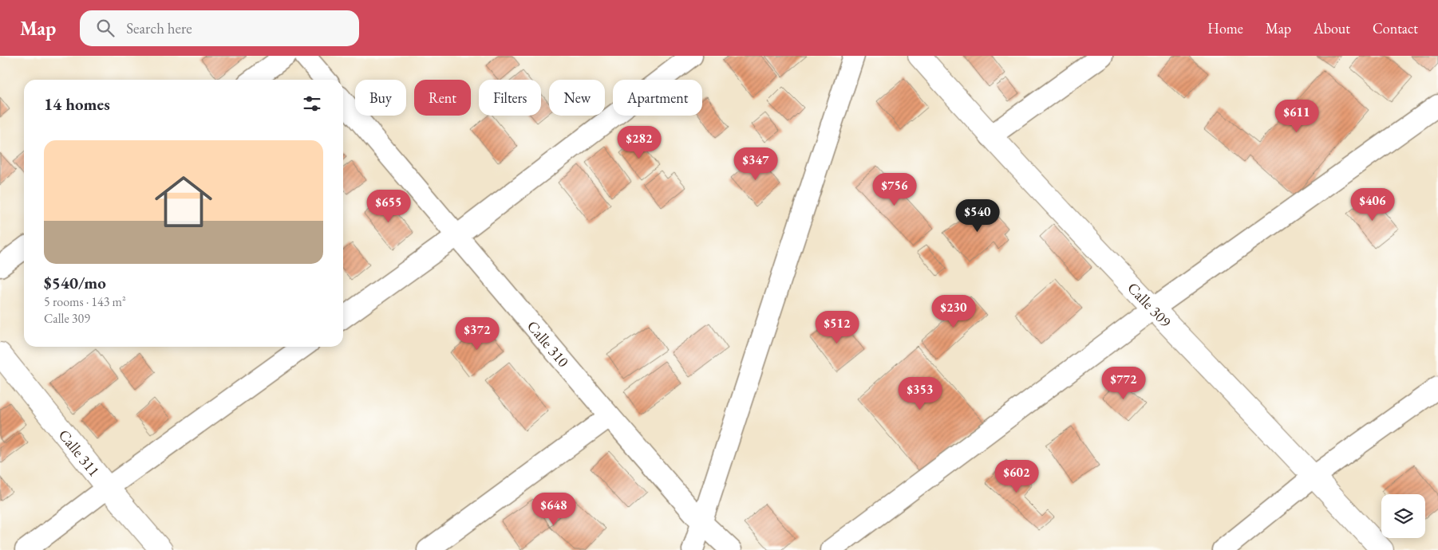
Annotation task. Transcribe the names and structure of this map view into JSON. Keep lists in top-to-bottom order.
{
  "streets": {
    "street": ["Calle 309", "Calle 310", "Calle 311"]
  },
  "page": {
    "header": "Map",
    "search": "Search here",
    "nav": [
      "Home",
      "Map",
      "About",
      "Contact"
    ],
    "chip": [
      "Buy",
      "Rent",
      "Filters",
      "New",
      "Apartment"
    ],
    "heading": "14 homes",
    "price": [
      "$611",
      "$282",
      "$347",
      "$756",
      "$406",
      "$655",
      "$540",
      "$230",
      "$512",
      "$372",
      "$772",
      "$353",
      "$602",
      "$648"
    ],
    "list": [
      {
        "name": "$540/mo",
        "note": "5 rooms · 143 m² · Calle 309"
      }
    ]
  }
}
